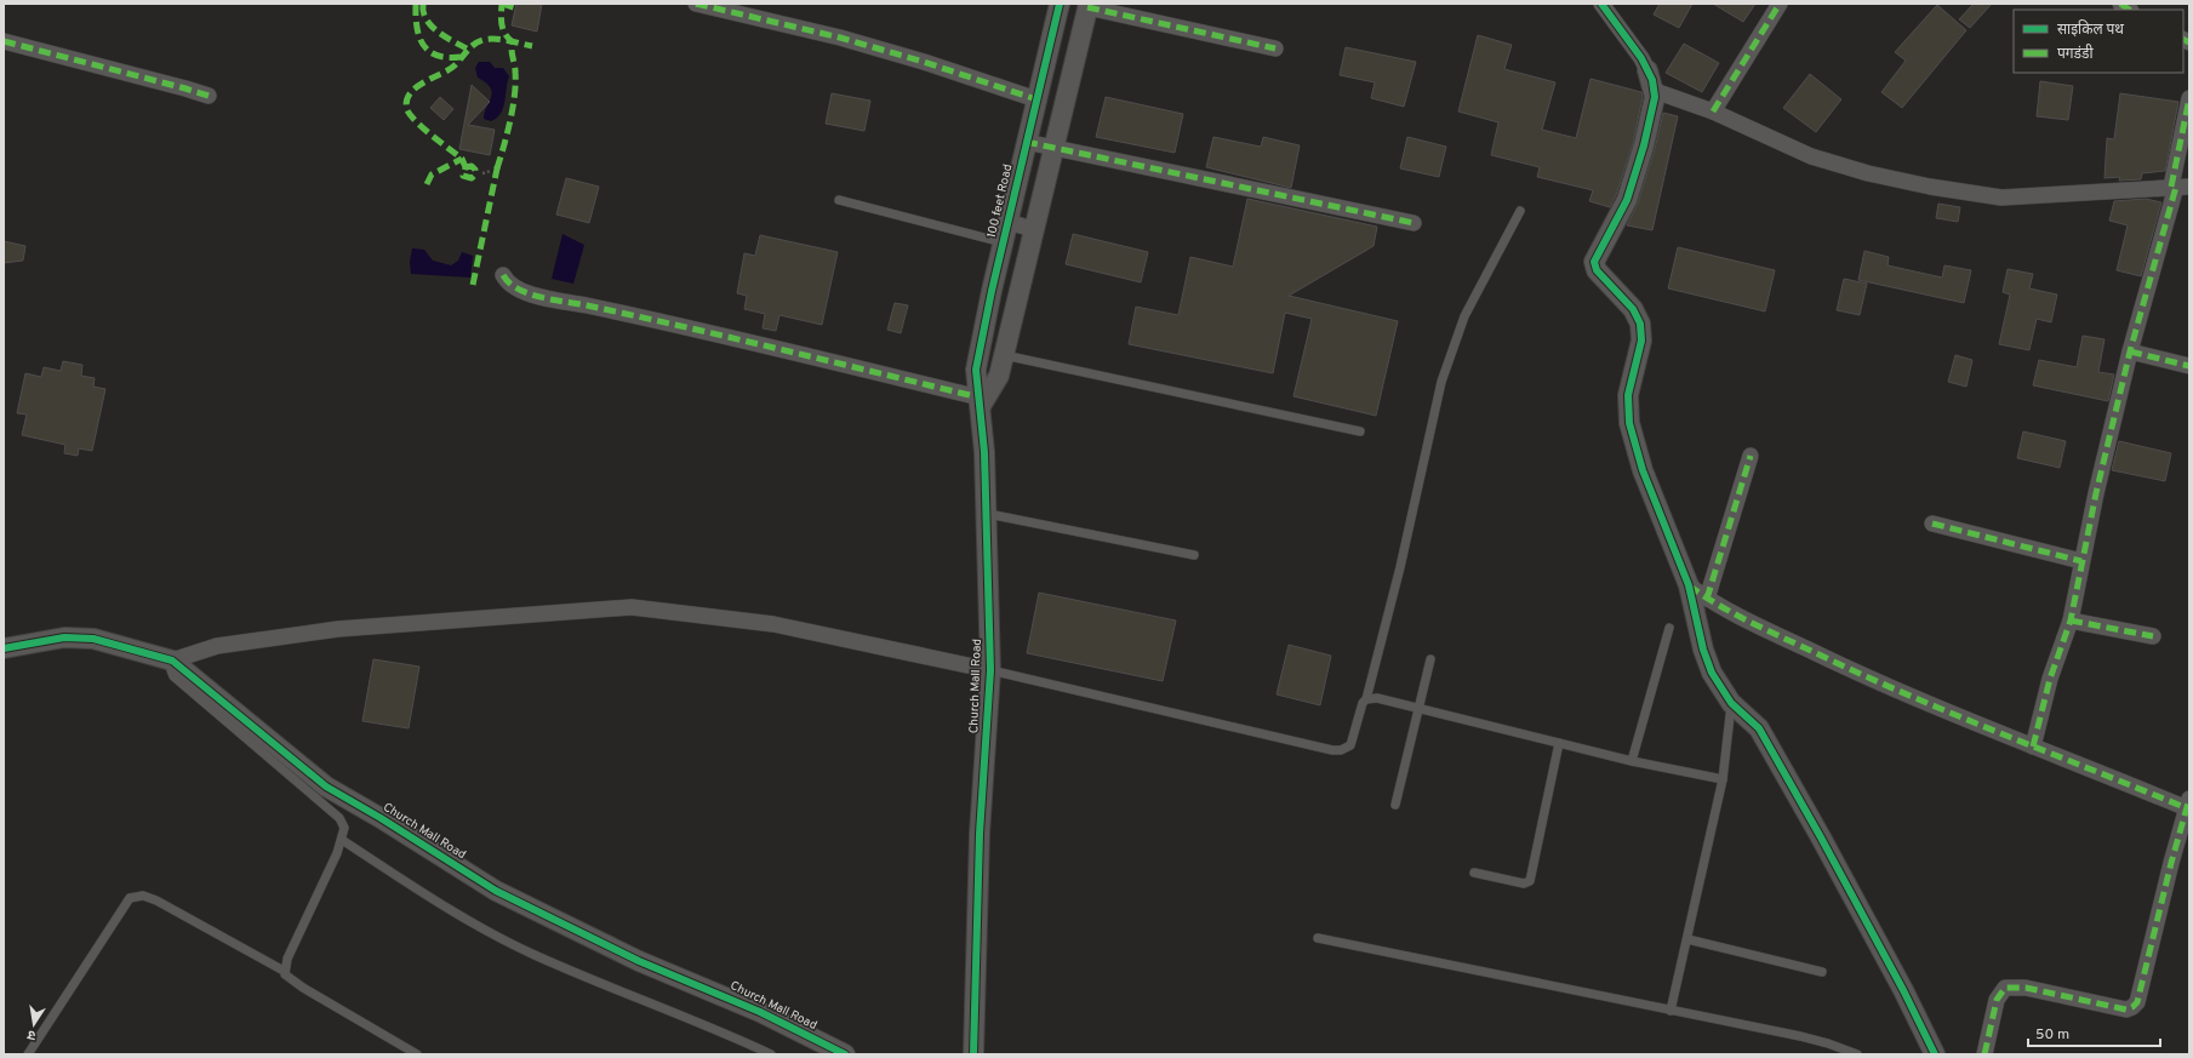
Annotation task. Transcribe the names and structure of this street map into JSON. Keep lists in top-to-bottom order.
{
  "streets": {
    "street": ["100 feet Road", "Church Mall Road"]
  },
  "crossings": [
    ["100 feet Road", "Church Mall Road"]
  ],
  "legend": ["साइकिल पथ", "पगडंडी"],
  "scale_bar": "50 m",
  "north": "bottom"
}
